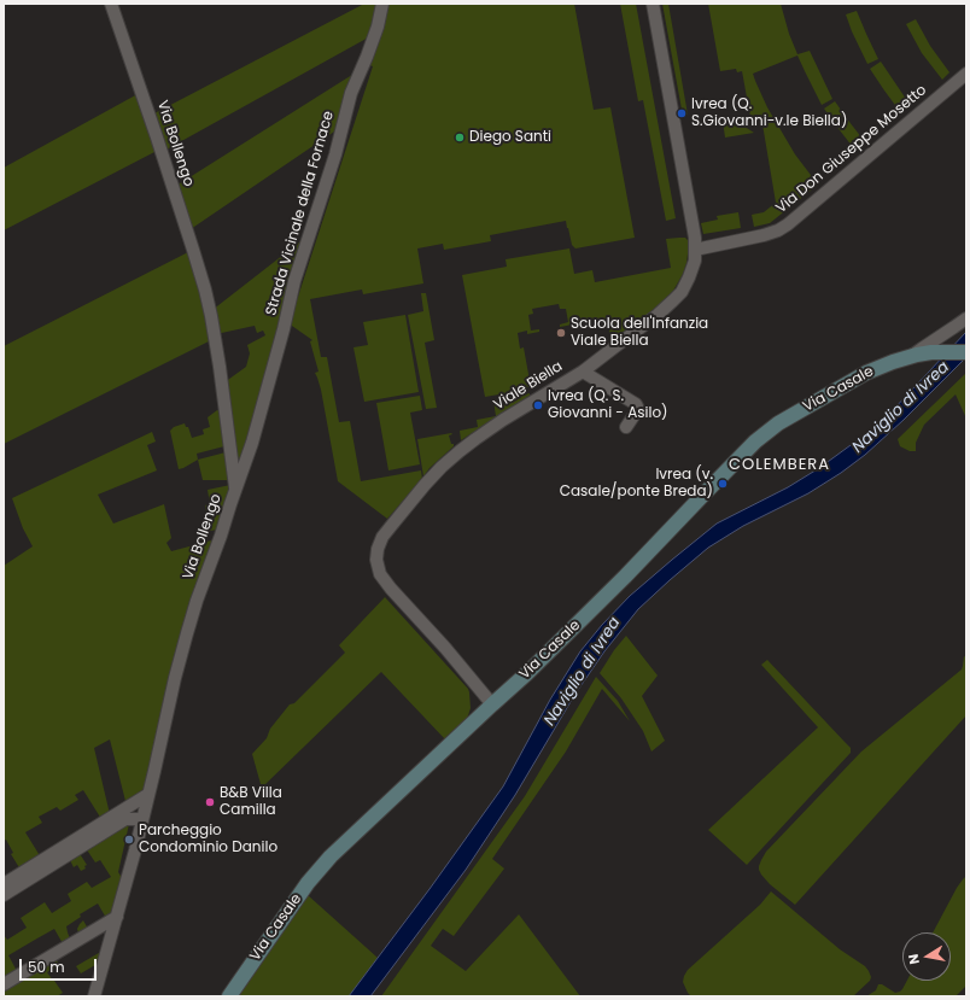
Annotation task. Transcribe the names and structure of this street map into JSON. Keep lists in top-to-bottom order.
{
  "streets": {
    "main road": ["Via Casale"],
    "street": [
      "Via Bollengo",
      "Via Don Giuseppe Mosetto",
      "Strada Vicinale della Fornace",
      "Viale Biella"
    ]
  },
  "crossings": [
    ["Via Bollengo", "Strada Vicinale della Fornace"],
    ["Via Don Giuseppe Mosetto", "Viale Biella"],
    ["Viale Biella", "Via Casale"]
  ],
  "districts": ["COLEMBERA"],
  "water": ["Naviglio di Ivrea"],
  "places": [
    "Ivrea (Q. S.Giovanni-v.le Biella)",
    "Diego Santi",
    "Scuola dell'Infanzia Viale Biella",
    "Ivrea (Q. S. Giovanni - Asilo)",
    "Ivrea (v. Casale/ponte Breda)",
    "B&B Villa Camilla",
    "Parcheggio Condominio Danilo"
  ],
  "scale_bar": "50 m",
  "north": "left"
}
